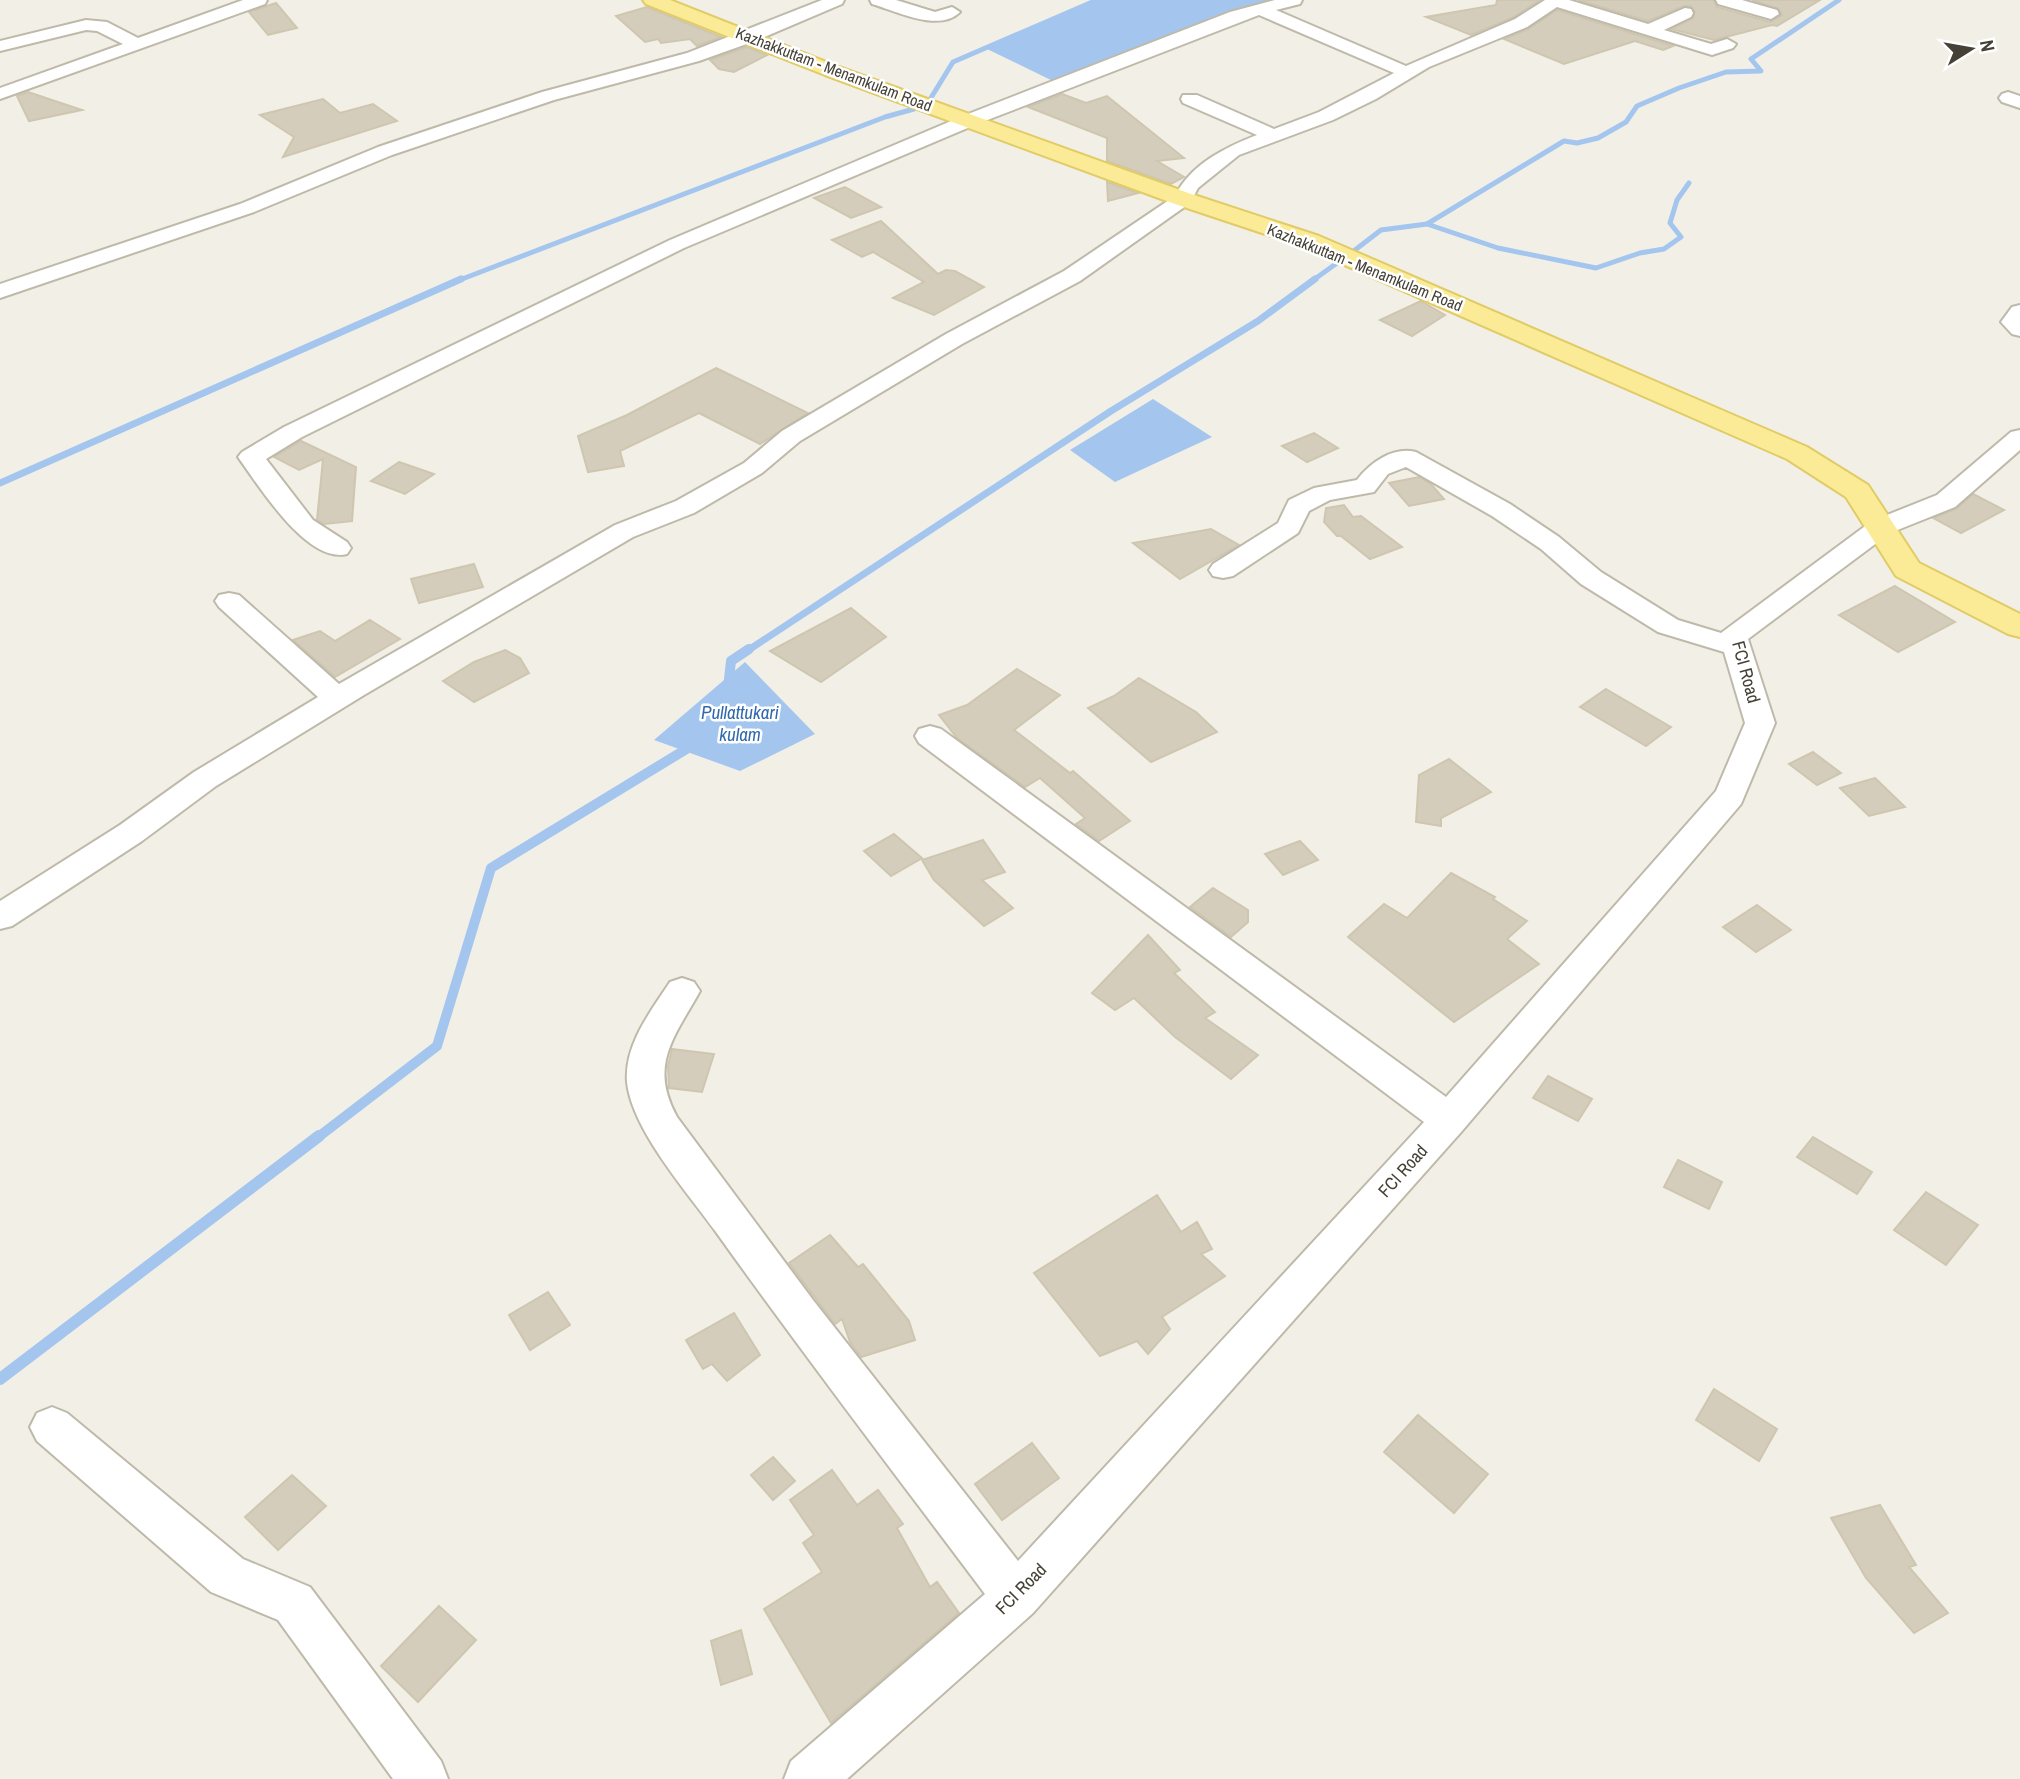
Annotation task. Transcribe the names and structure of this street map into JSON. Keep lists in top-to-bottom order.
{
  "streets": {
    "main road": ["Kazhakkuttam - Menamkulam Road"],
    "street": ["FCI Road"]
  },
  "crossings": [
    ["Kazhakkuttam - Menamkulam Road", "FCI Road"]
  ],
  "water": ["Pullattukari kulam"],
  "north": "right"
}
